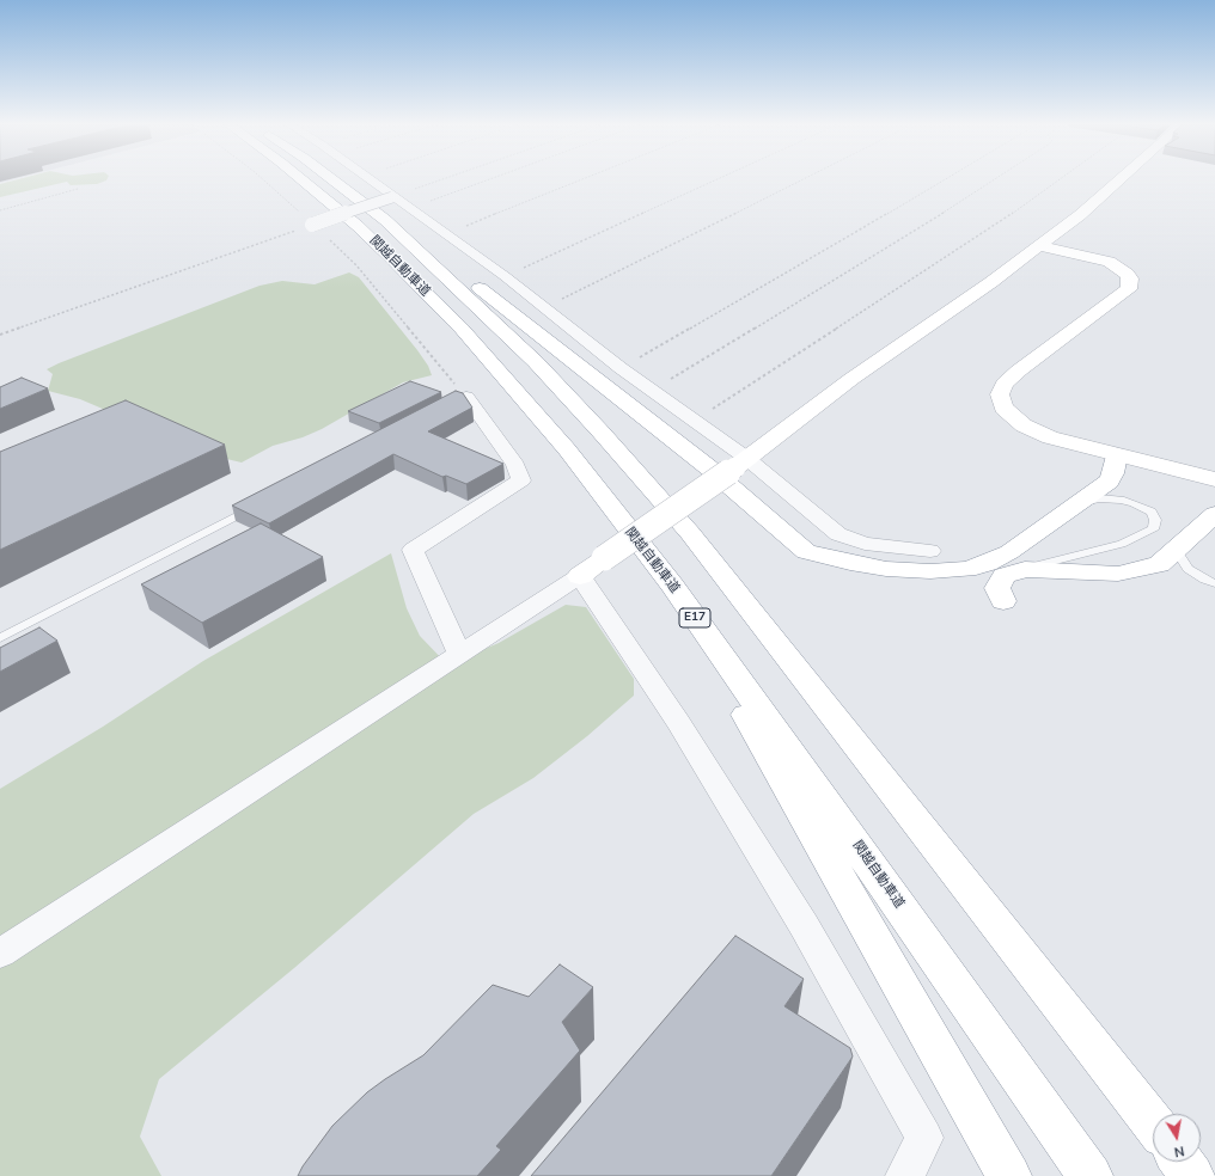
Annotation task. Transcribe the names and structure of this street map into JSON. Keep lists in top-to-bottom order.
{
  "streets": {
    "main road": ["関越自動車道", "E17"]
  },
  "north": "bottom"
}
